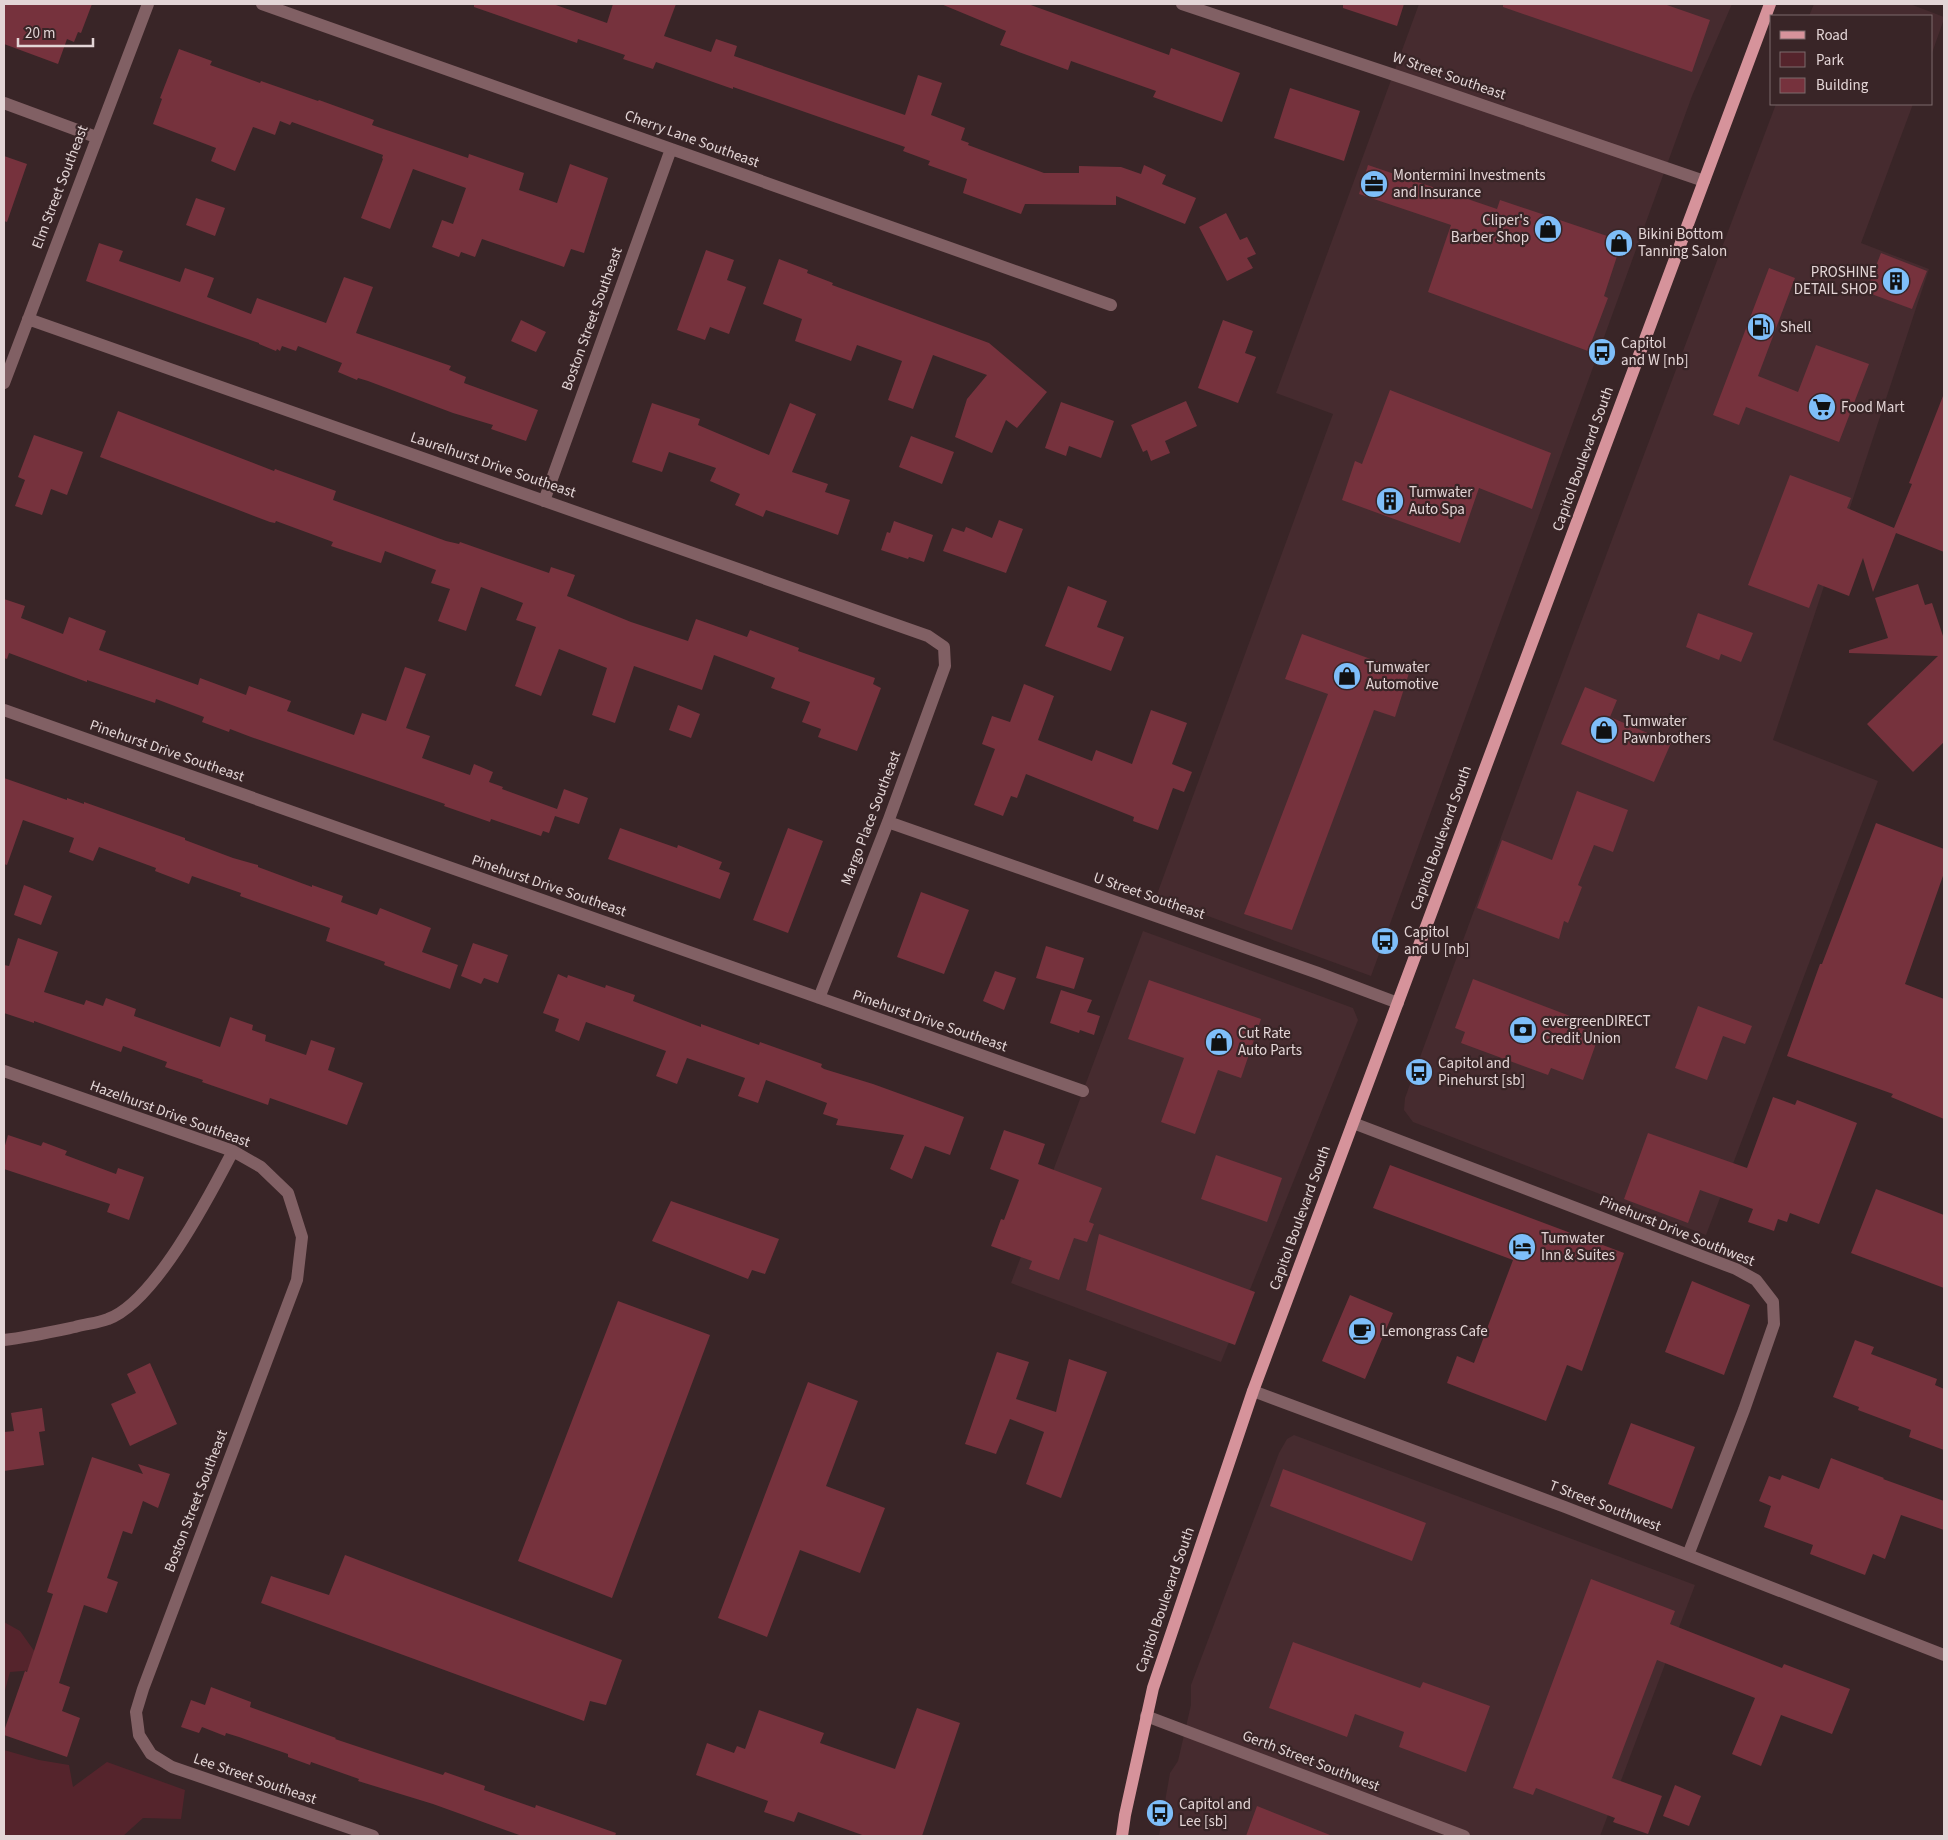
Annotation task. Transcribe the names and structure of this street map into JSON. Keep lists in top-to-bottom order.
{
  "streets": {
    "main road": ["Capitol Boulevard South"],
    "street": [
      "W Street Southeast",
      "Cherry Lane Southeast",
      "Elm Street Southeast",
      "Boston Street Southeast",
      "Laurelhurst Drive Southeast",
      "Pinehurst Drive Southeast",
      "Margo Place Southeast",
      "U Street Southeast",
      "Hazelhurst Drive Southeast",
      "Pinehurst Drive Southwest",
      "T Street Southwest",
      "Gerth Street Southwest",
      "Lee Street Southeast"
    ]
  },
  "crossings": [
    ["W Street Southeast", "Capitol Boulevard South"],
    ["Cherry Lane Southeast", "Boston Street Southeast"],
    ["Elm Street Southeast", "Laurelhurst Drive Southeast"],
    ["Boston Street Southeast", "Laurelhurst Drive Southeast"],
    ["Boston Street Southeast", "Hazelhurst Drive Southeast"],
    ["Boston Street Southeast", "Lee Street Southeast"],
    ["Capitol Boulevard South", "U Street Southeast"],
    ["Capitol Boulevard South", "Pinehurst Drive Southwest"],
    ["Capitol Boulevard South", "T Street Southwest"],
    ["Capitol Boulevard South", "Gerth Street Southwest"],
    ["Laurelhurst Drive Southeast", "Margo Place Southeast"],
    ["Pinehurst Drive Southeast", "Margo Place Southeast"],
    ["Margo Place Southeast", "U Street Southeast"],
    ["Pinehurst Drive Southwest", "T Street Southwest"]
  ],
  "places": {
    "office": ["Montermini Investments and Insurance"],
    "shop": [
      "Cliper's Barber Shop",
      "Bikini Bottom Tanning Salon",
      "Tumwater Automotive",
      "Tumwater Pawnbrothers",
      "Cut Rate Auto Parts"
    ],
    "building": ["PROSHINE DETAIL SHOP", "Tumwater Auto Spa"],
    "fuel station": ["Shell"],
    "bus stop": [
      "Capitol and W [nb]",
      "Capitol and U [nb]",
      "Capitol and Pinehurst [sb]",
      "Capitol and Lee [sb]"
    ],
    "supermarket": ["Food Mart"],
    "bank": ["evergreenDIRECT Credit Union"],
    "hotel": ["Tumwater Inn & Suites"],
    "cafe": ["Lemongrass Cafe"]
  },
  "legend": ["Road", "Park", "Building"],
  "scale_bar": "20 m"
}
